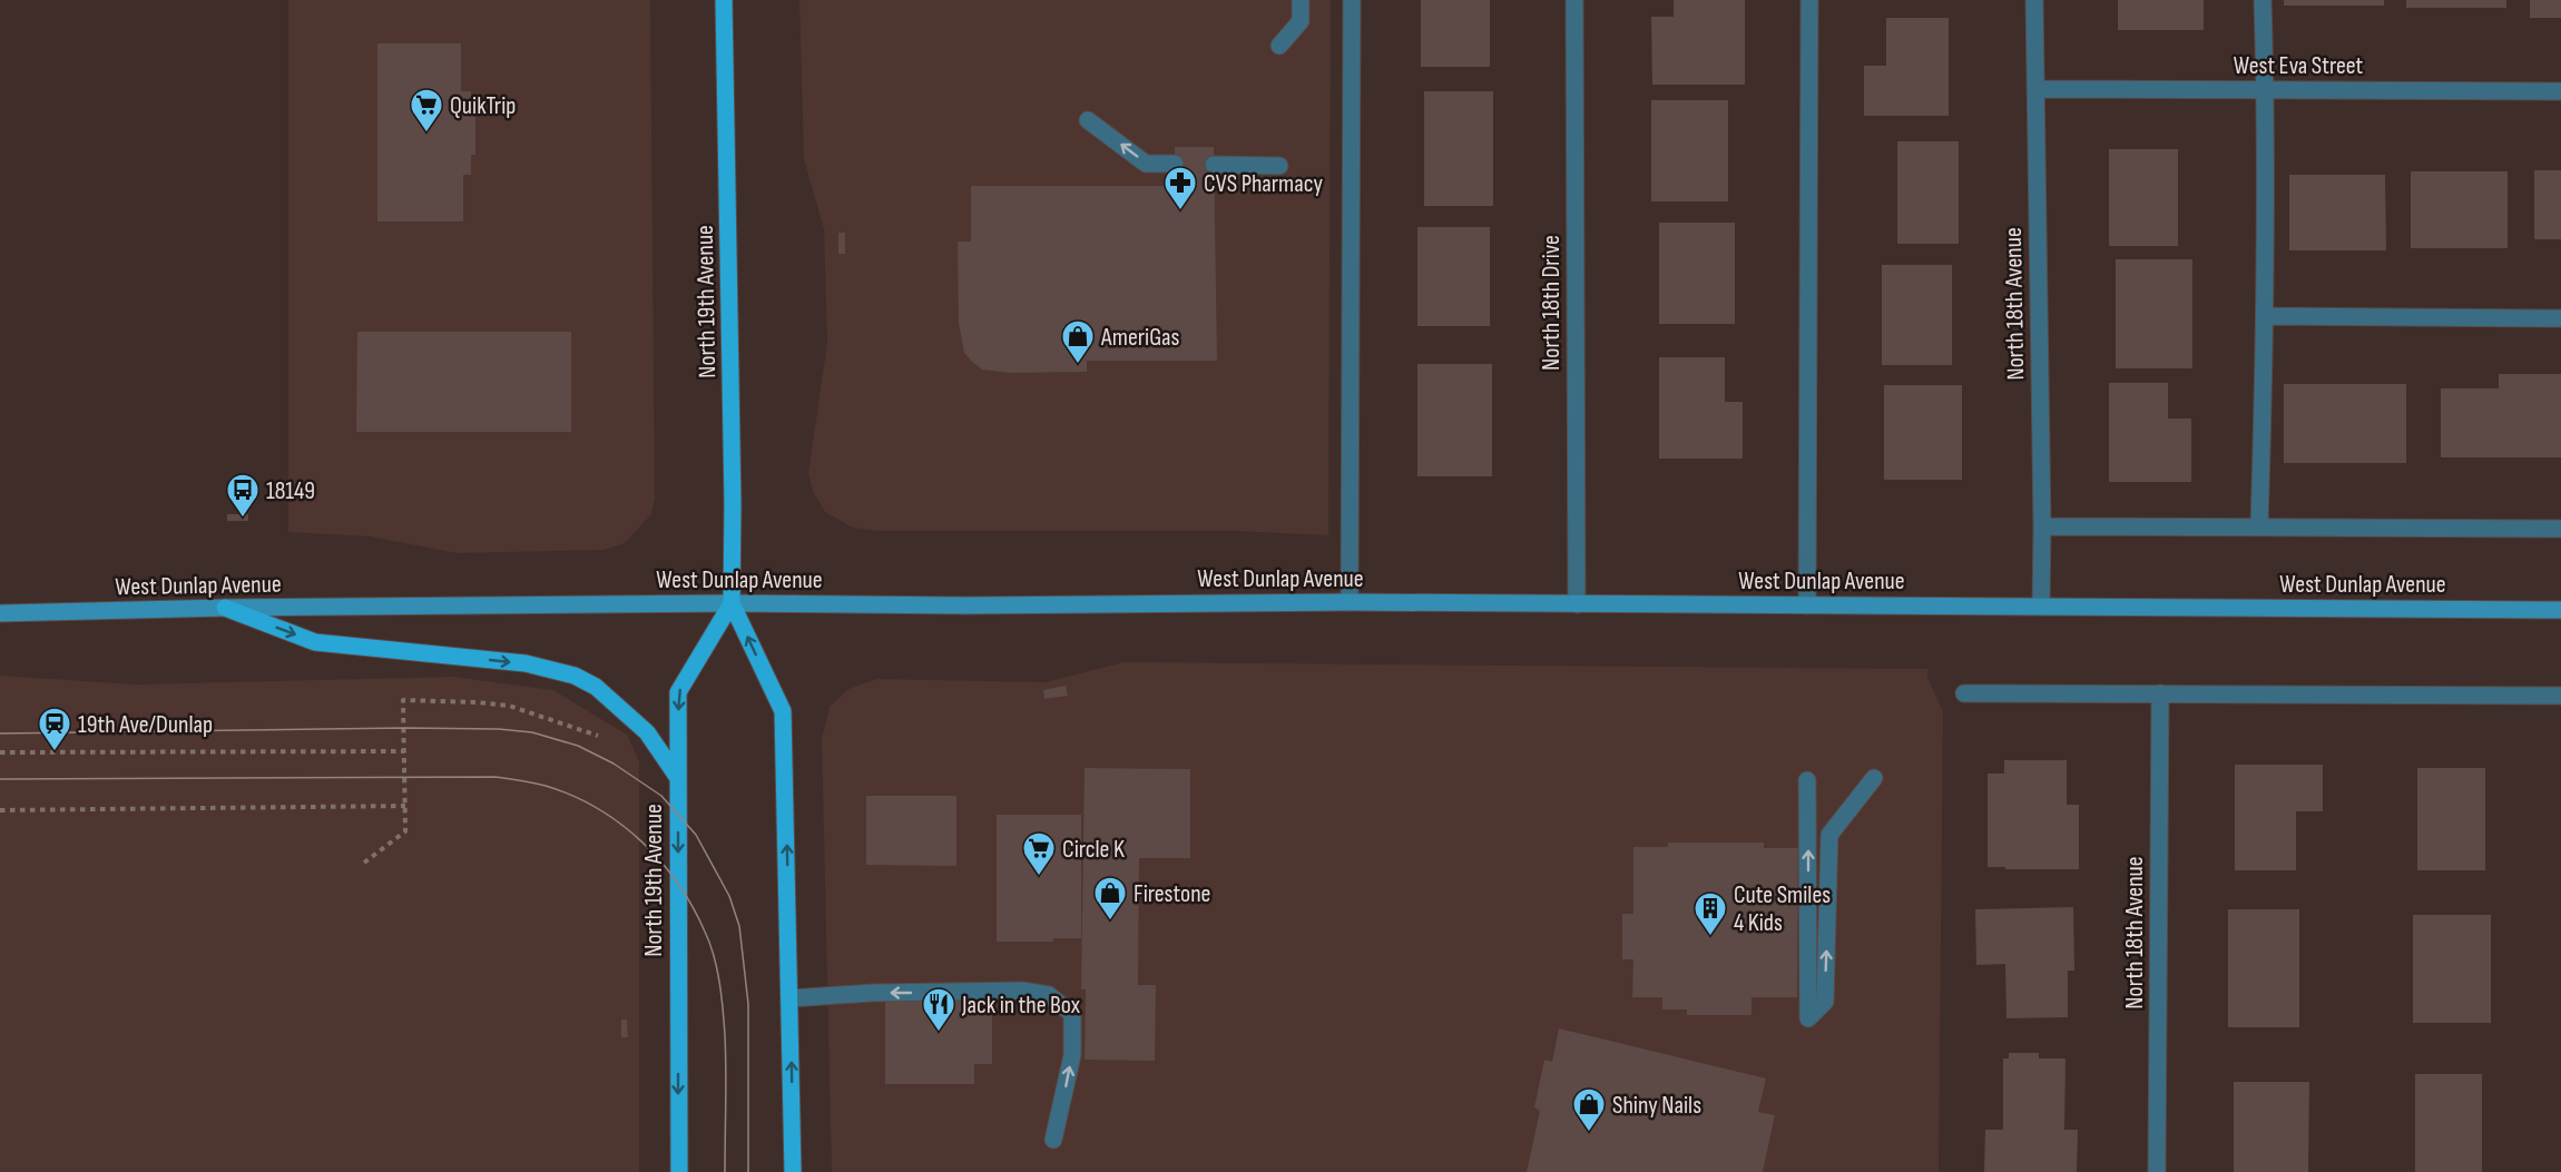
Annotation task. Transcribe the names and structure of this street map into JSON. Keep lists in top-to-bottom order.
{
  "streets": {
    "main road": ["North 19th Avenue", "West Dunlap Avenue"],
    "street": ["West Eva Street", "North 18th Drive", "North 18th Avenue"]
  },
  "crossings": [
    ["West Eva Street", "North 18th Avenue"],
    ["North 19th Avenue", "West Dunlap Avenue"],
    ["North 18th Drive", "West Dunlap Avenue"],
    ["North 18th Avenue", "West Dunlap Avenue"]
  ],
  "places": {
    "supermarket": ["QuikTrip", "Circle K"],
    "pharmacy": ["CVS Pharmacy"],
    "shop": ["AmeriGas", "Firestone", "Shiny Nails"],
    "bus stop": ["18149"],
    "station": ["19th Ave/Dunlap"],
    "building": ["Cute Smiles 4 Kids"],
    "restaurant": ["Jack in the Box"]
  }
}
